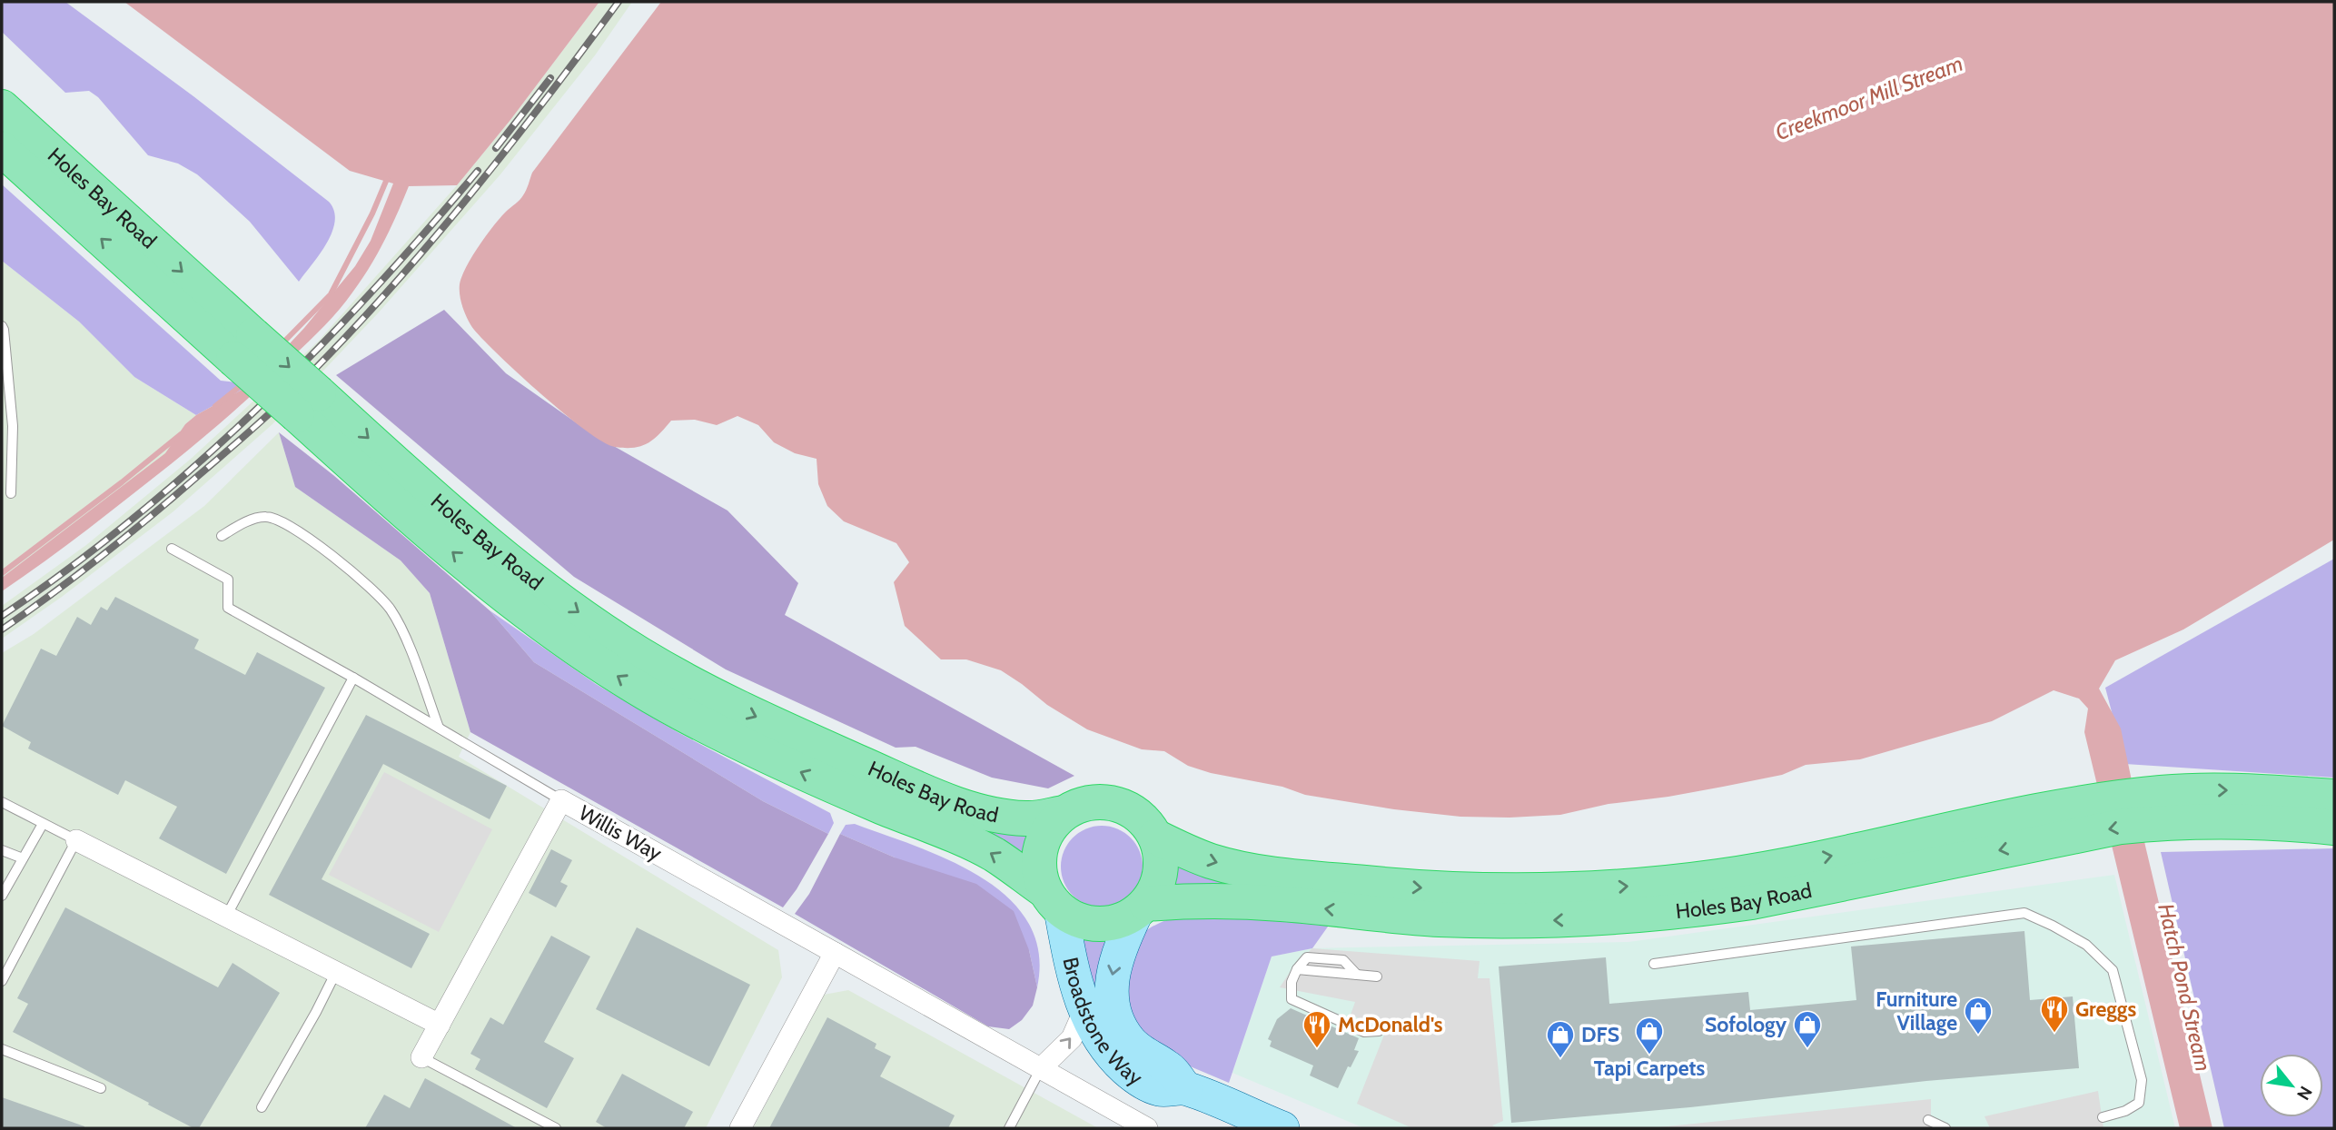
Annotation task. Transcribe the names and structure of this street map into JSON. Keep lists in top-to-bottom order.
{
  "streets": {
    "highway": ["Holes Bay Road"],
    "main road": ["Broadstone Way"],
    "street": ["Willis Way"]
  },
  "crossings": [
    ["Holes Bay Road", "Broadstone Way"]
  ],
  "water": ["Creekmoor Mill Stream", "Hatch Pond Stream"],
  "places": {
    "restaurant": ["Greggs", "McDonald's"],
    "shop": [
      "Furniture Village",
      "Sofology",
      "Tapi Carpets",
      "DFS"
    ]
  },
  "north": "bottom right"
}
